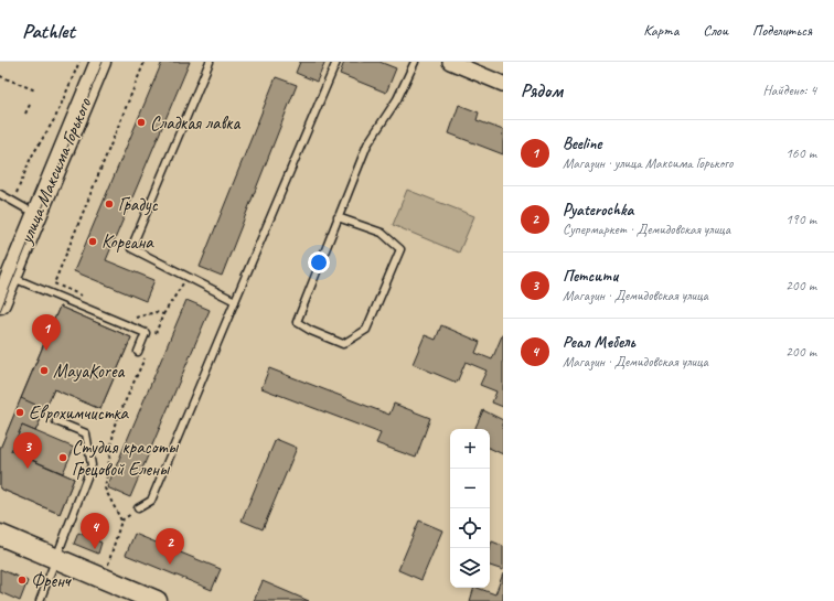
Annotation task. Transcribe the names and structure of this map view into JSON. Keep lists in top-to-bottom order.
{
  "streets": {
    "main road": ["улица Максима Горького"]
  },
  "places": [
    "Сладкая лавка",
    "Градус",
    "Кореана",
    "MayaKorea",
    "Еврохимчистка",
    "Студия красоты Грецовой Елены",
    "Френч"
  ],
  "page": {
    "header": "Pathlet",
    "nav": ["Карта", "Слои", "Поделиться"],
    "heading": ["Рядом", "Найдено: 4"],
    "list": [
      {
        "mark": "1",
        "name": "Beeline",
        "note": "Магазин · улица Максима Горького",
        "value": "160 m"
      },
      {
        "mark": "2",
        "name": "Pyaterochka",
        "note": "Супермаркет · Демидовская улица",
        "value": "190 m"
      },
      {
        "mark": "3",
        "name": "Петсити",
        "note": "Магазин · Демидовская улица",
        "value": "200 m"
      },
      {
        "mark": "4",
        "name": "Реал Мебель",
        "note": "Магазин · Демидовская улица",
        "value": "200 m"
      }
    ],
    "pins": [
      "1",
      "3",
      "4",
      "2"
    ],
    "map_buttons": ["+", "−"]
  }
}
